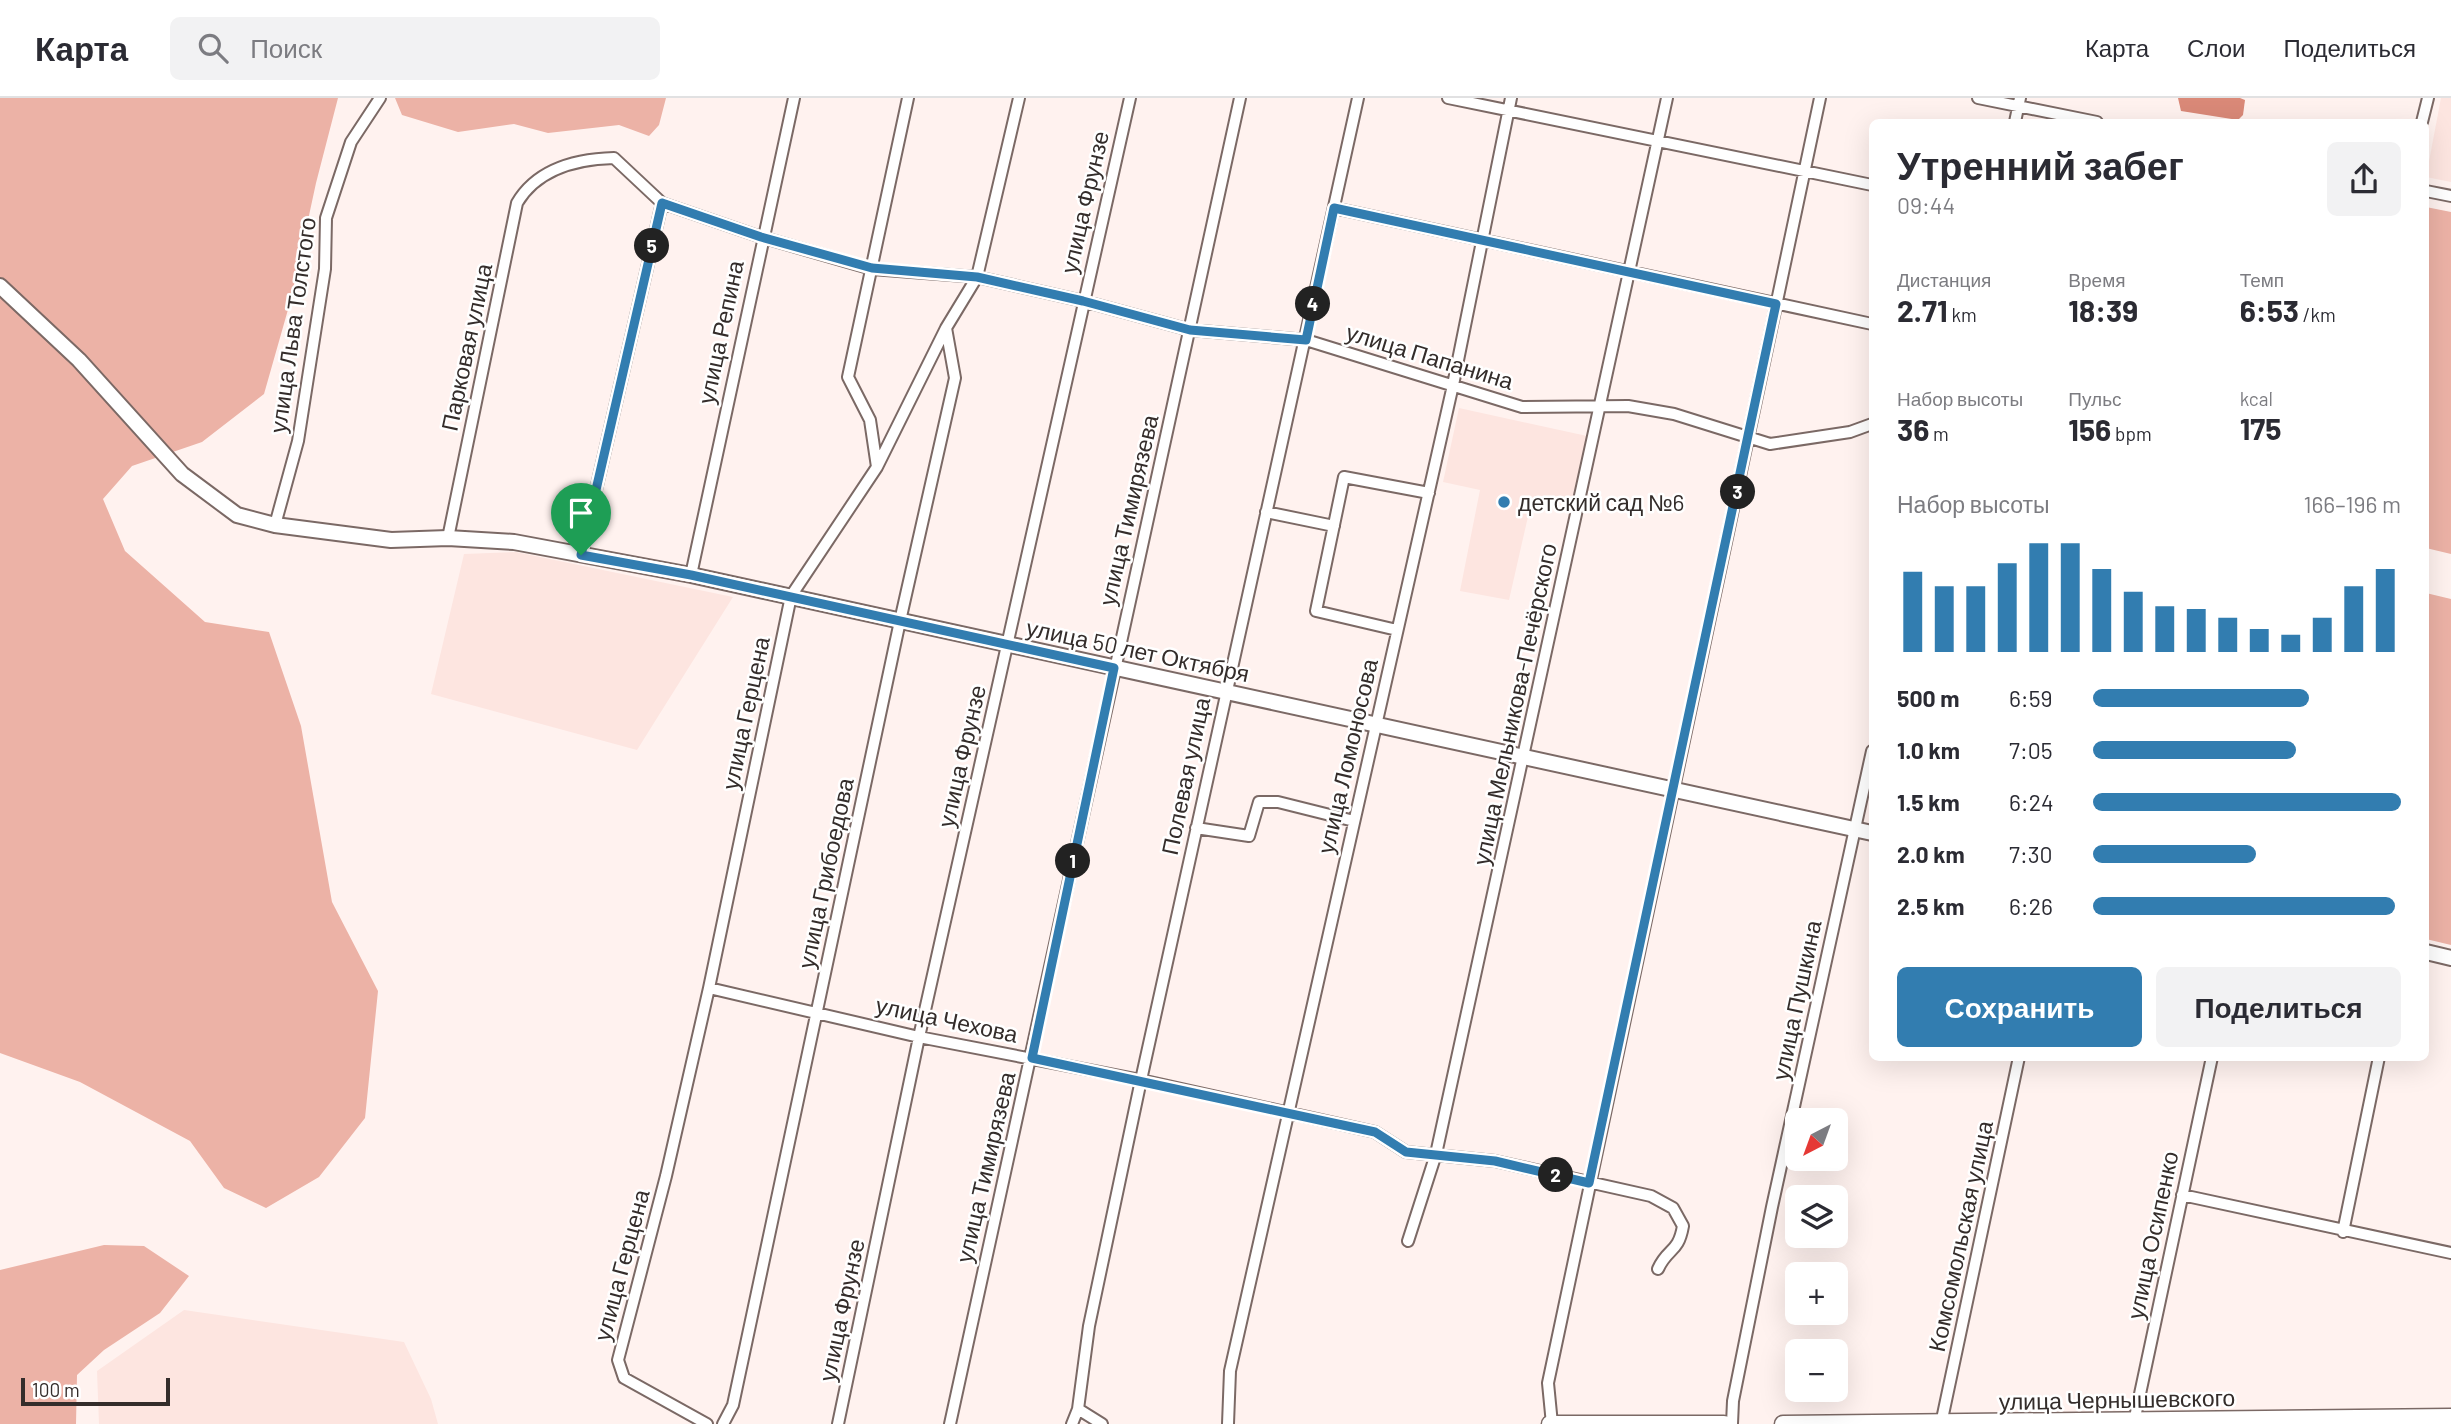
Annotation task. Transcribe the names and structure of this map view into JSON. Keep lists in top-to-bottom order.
{
  "streets": {
    "main road": ["улица Чернышевского"],
    "street": [
      "улица Фрунзе",
      "улица Льва Толстого",
      "улица Репина",
      "Парковая улица",
      "улица Папанина",
      "улица Тимирязева",
      "улица 50 лет Октября",
      "улица Мельникова-Печёрского",
      "улица Герцена",
      "улица Ломоносова",
      "Полевая улица",
      "улица Грибоедова",
      "улица Пушкина",
      "улица Чехова",
      "улица Осипенко",
      "Комсомольская улица"
    ]
  },
  "crossings": [
    ["улица Фрунзе", "улица Папанина"],
    ["улица Фрунзе", "улица 50 лет Октября"],
    ["улица Фрунзе", "улица Чехова"],
    ["улица Льва Толстого", "улица 50 лет Октября"],
    ["улица Репина", "улица Папанина"],
    ["улица Репина", "улица 50 лет Октября"],
    ["Парковая улица", "улица Папанина"],
    ["Парковая улица", "улица 50 лет Октября"],
    ["улица Папанина", "улица Тимирязева"],
    ["улица Папанина", "улица Мельникова-Печёрского"],
    ["улица Папанина", "улица Герцена"],
    ["улица Папанина", "улица Ломоносова"],
    ["улица Папанина", "Полевая улица"],
    ["улица Тимирязева", "улица 50 лет Октября"],
    ["улица Тимирязева", "улица Чехова"],
    ["улица 50 лет Октября", "улица Мельникова-Печёрского"],
    ["улица 50 лет Октября", "улица Герцена"],
    ["улица 50 лет Октября", "улица Ломоносова"],
    ["улица 50 лет Октября", "Полевая улица"],
    ["улица 50 лет Октября", "улица Грибоедова"],
    ["улица 50 лет Октября", "улица Пушкина"],
    ["улица Мельникова-Печёрского", "улица Чехова"],
    ["улица Герцена", "улица Грибоедова"],
    ["улица Герцена", "улица Чехова"],
    ["улица Ломоносова", "улица Чехова"],
    ["Полевая улица", "улица Чехова"],
    ["улица Грибоедова", "улица Чехова"],
    ["улица Осипенко", "улица Чернышевского"],
    ["Комсомольская улица", "улица Чернышевского"]
  ],
  "places": ["детский сад №6"],
  "scale_bar": "100 m",
  "north": "bottom left",
  "page": {
    "header": "Карта",
    "search": "Поиск",
    "nav": ["Карта", "Слои", "Поделиться"],
    "heading": ["Утренний забег", "09:44"],
    "pins": [
      "5",
      "4",
      "3",
      "1",
      "2"
    ],
    "stats": [
      ["Дистанция", "2.71 km"],
      ["Время", "18:39"],
      ["Темп", "6:53 /km"],
      ["Набор высоты", "36 m"],
      ["Пульс", "156 bpm"],
      ["kcal", "175"]
    ],
    "chart": ["Набор высоты", "166–196 m"],
    "list": [
      {
        "name": "500 m",
        "note": "6:59"
      },
      {
        "name": "1.0 km",
        "note": "7:05"
      },
      {
        "name": "1.5 km",
        "note": "6:24"
      },
      {
        "name": "2.0 km",
        "note": "7:30"
      },
      {
        "name": "2.5 km",
        "note": "6:26"
      }
    ],
    "buttons": ["Сохранить", "Поделиться"],
    "map_buttons": ["+", "−"],
    "scale": "100 m"
  }
}
